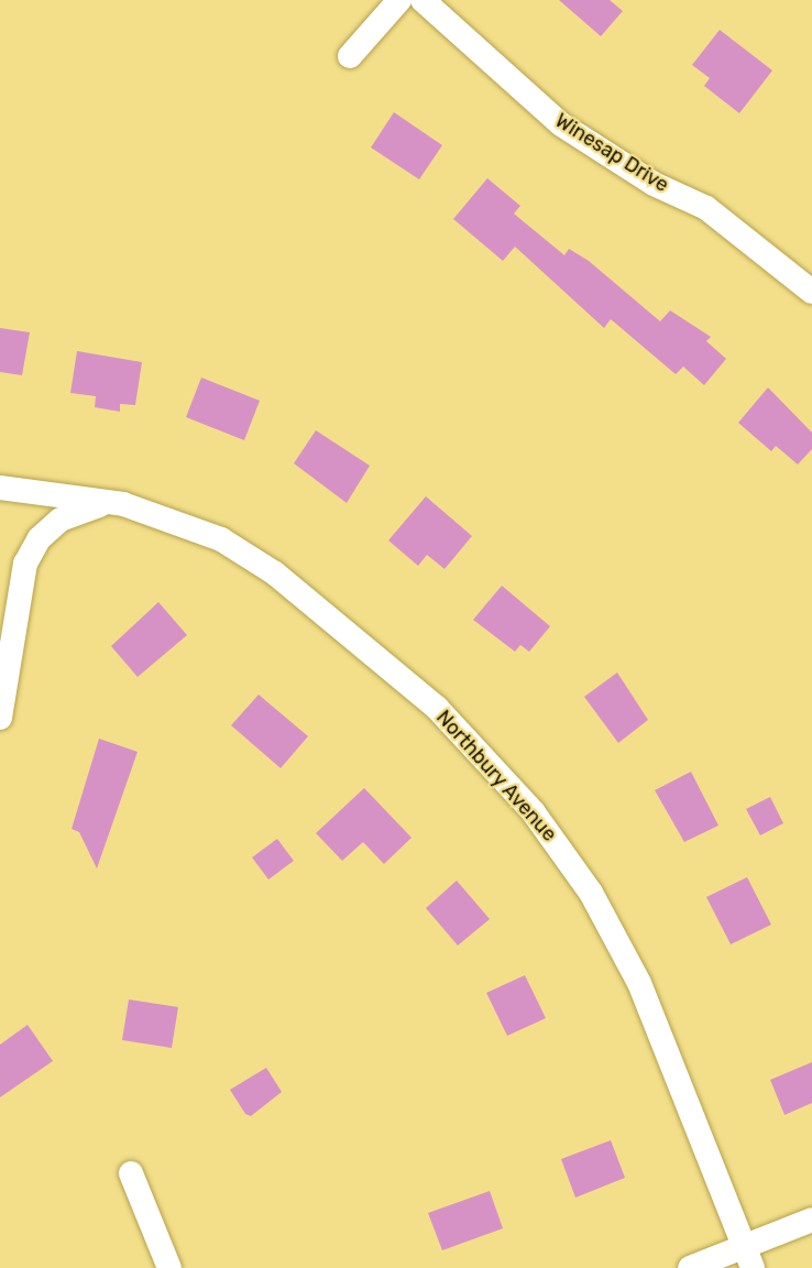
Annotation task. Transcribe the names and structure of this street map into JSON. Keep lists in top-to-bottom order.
{
  "streets": {
    "street": ["Winesap Drive", "Northbury Avenue"]
  }
}
